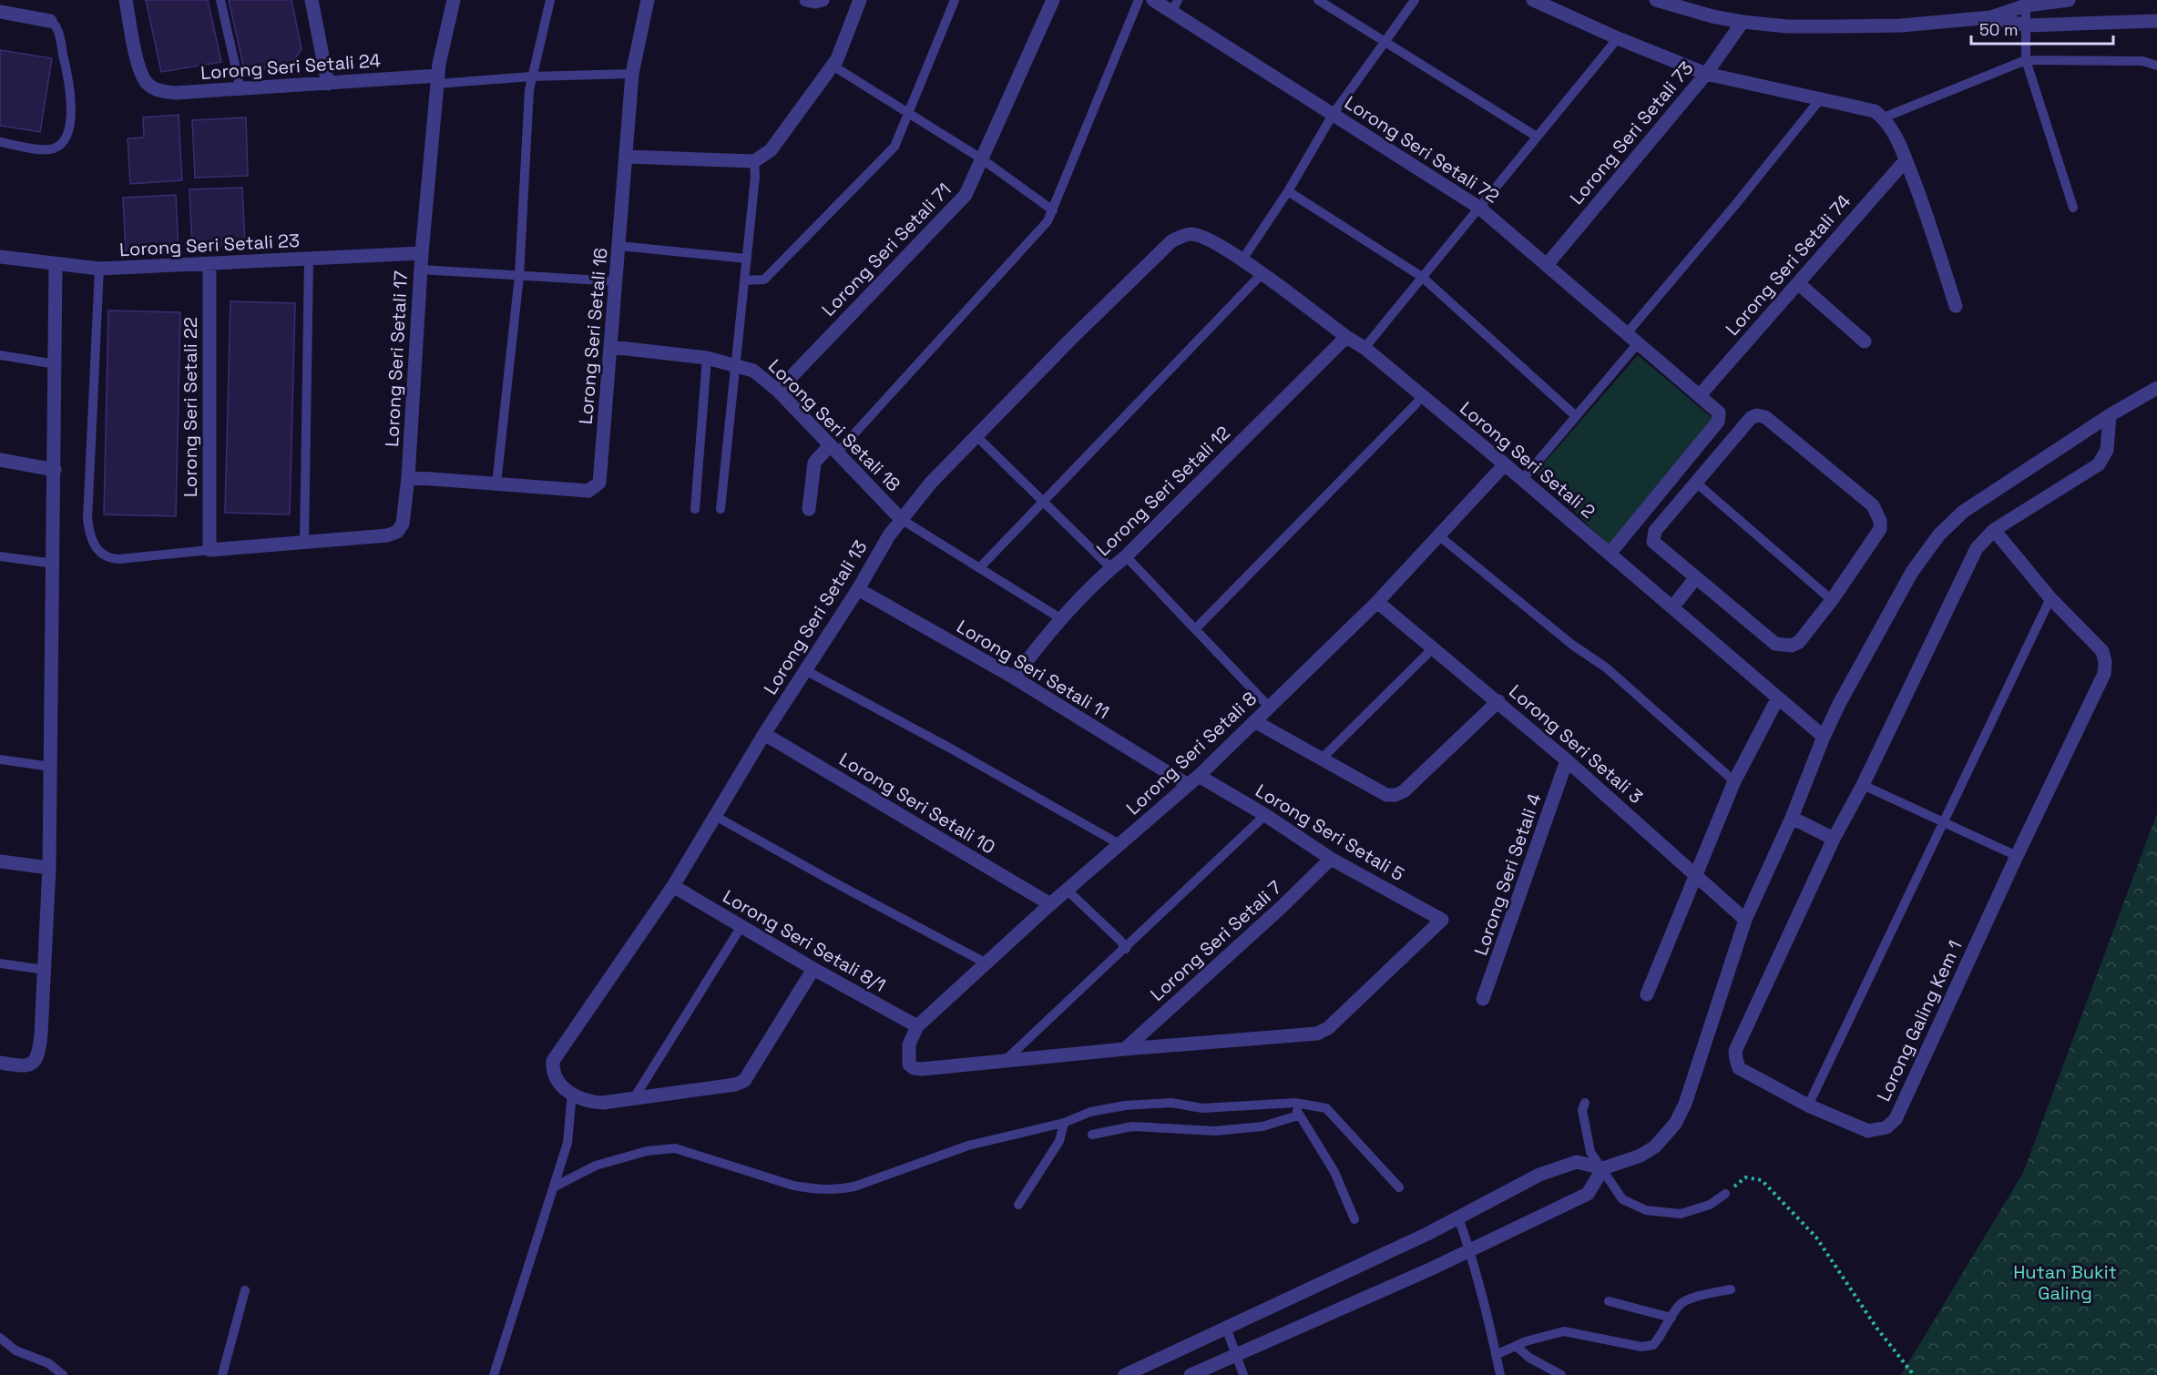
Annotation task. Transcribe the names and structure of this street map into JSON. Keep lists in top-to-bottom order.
{
  "streets": {
    "street": [
      "Lorong Seri Setali 24",
      "Lorong Seri Setali 73",
      "Lorong Seri Setali 72",
      "Lorong Seri Setali 23",
      "Lorong Seri Setali 71",
      "Lorong Seri Setali 74",
      "Lorong Seri Setali 16",
      "Lorong Seri Setali 17",
      "Lorong Seri Setali 22",
      "Lorong Seri Setali 18",
      "Lorong Seri Setali 2",
      "Lorong Seri Setali 12",
      "Lorong Seri Setali 13",
      "Lorong Seri Setali 11",
      "Lorong Seri Setali 3",
      "Lorong Seri Setali 8",
      "Lorong Seri Setali 10",
      "Lorong Seri Setali 5",
      "Lorong Seri Setali 4",
      "Lorong Seri Setali 8/1",
      "Lorong Seri Setali 7",
      "Lorong Galing Kem 1"
    ]
  },
  "crossings": [
    ["Lorong Seri Setali 24", "Lorong Seri Setali 17"],
    ["Lorong Seri Setali 73", "Lorong Seri Setali 72"],
    ["Lorong Seri Setali 72", "Lorong Seri Setali 74"],
    ["Lorong Seri Setali 72", "Lorong Seri Setali 2"],
    ["Lorong Seri Setali 23", "Lorong Seri Setali 17"],
    ["Lorong Seri Setali 23", "Lorong Seri Setali 22"],
    ["Lorong Seri Setali 71", "Lorong Seri Setali 18"],
    ["Lorong Seri Setali 16", "Lorong Seri Setali 17"],
    ["Lorong Seri Setali 16", "Lorong Seri Setali 18"],
    ["Lorong Seri Setali 17", "Lorong Seri Setali 22"],
    ["Lorong Seri Setali 18", "Lorong Seri Setali 13"],
    ["Lorong Seri Setali 2", "Lorong Seri Setali 12"],
    ["Lorong Seri Setali 2", "Lorong Seri Setali 13"],
    ["Lorong Seri Setali 2", "Lorong Seri Setali 8"],
    ["Lorong Seri Setali 12", "Lorong Seri Setali 11"],
    ["Lorong Seri Setali 13", "Lorong Seri Setali 11"],
    ["Lorong Seri Setali 13", "Lorong Seri Setali 10"],
    ["Lorong Seri Setali 13", "Lorong Seri Setali 8/1"],
    ["Lorong Seri Setali 11", "Lorong Seri Setali 8"],
    ["Lorong Seri Setali 3", "Lorong Seri Setali 8"],
    ["Lorong Seri Setali 3", "Lorong Seri Setali 4"],
    ["Lorong Seri Setali 8", "Lorong Seri Setali 10"],
    ["Lorong Seri Setali 8", "Lorong Seri Setali 5"],
    ["Lorong Seri Setali 8", "Lorong Seri Setali 8/1"],
    ["Lorong Seri Setali 5", "Lorong Seri Setali 7"]
  ],
  "parks": ["Hutan Bukit Galing"],
  "scale_bar": "50 m"
}
